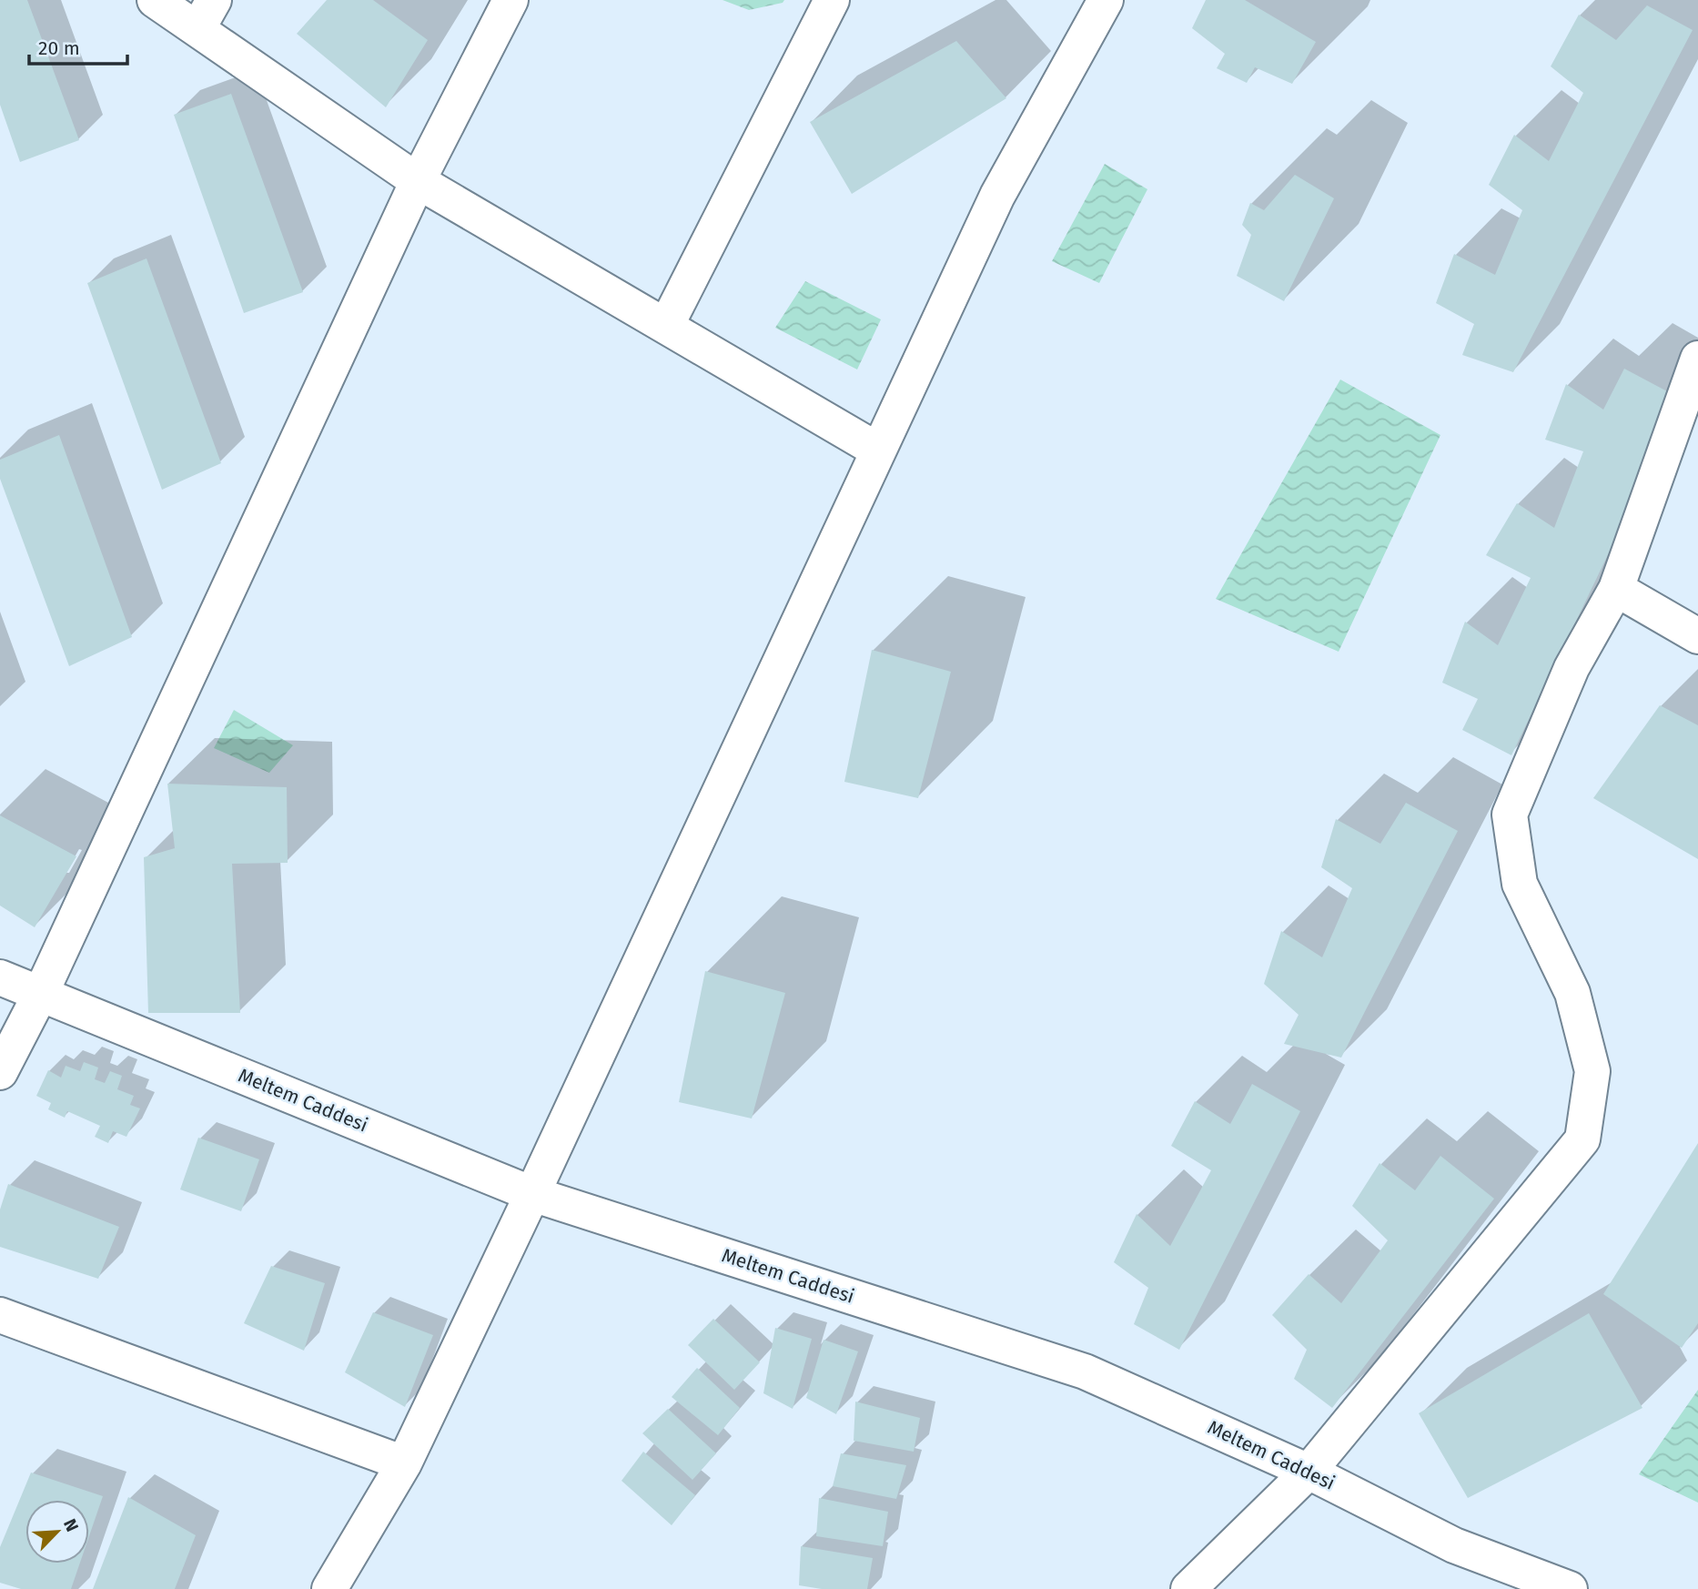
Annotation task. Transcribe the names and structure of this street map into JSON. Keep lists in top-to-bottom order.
{
  "streets": {
    "street": ["Meltem Caddesi"]
  },
  "scale_bar": "20 m",
  "north": "top right"
}
